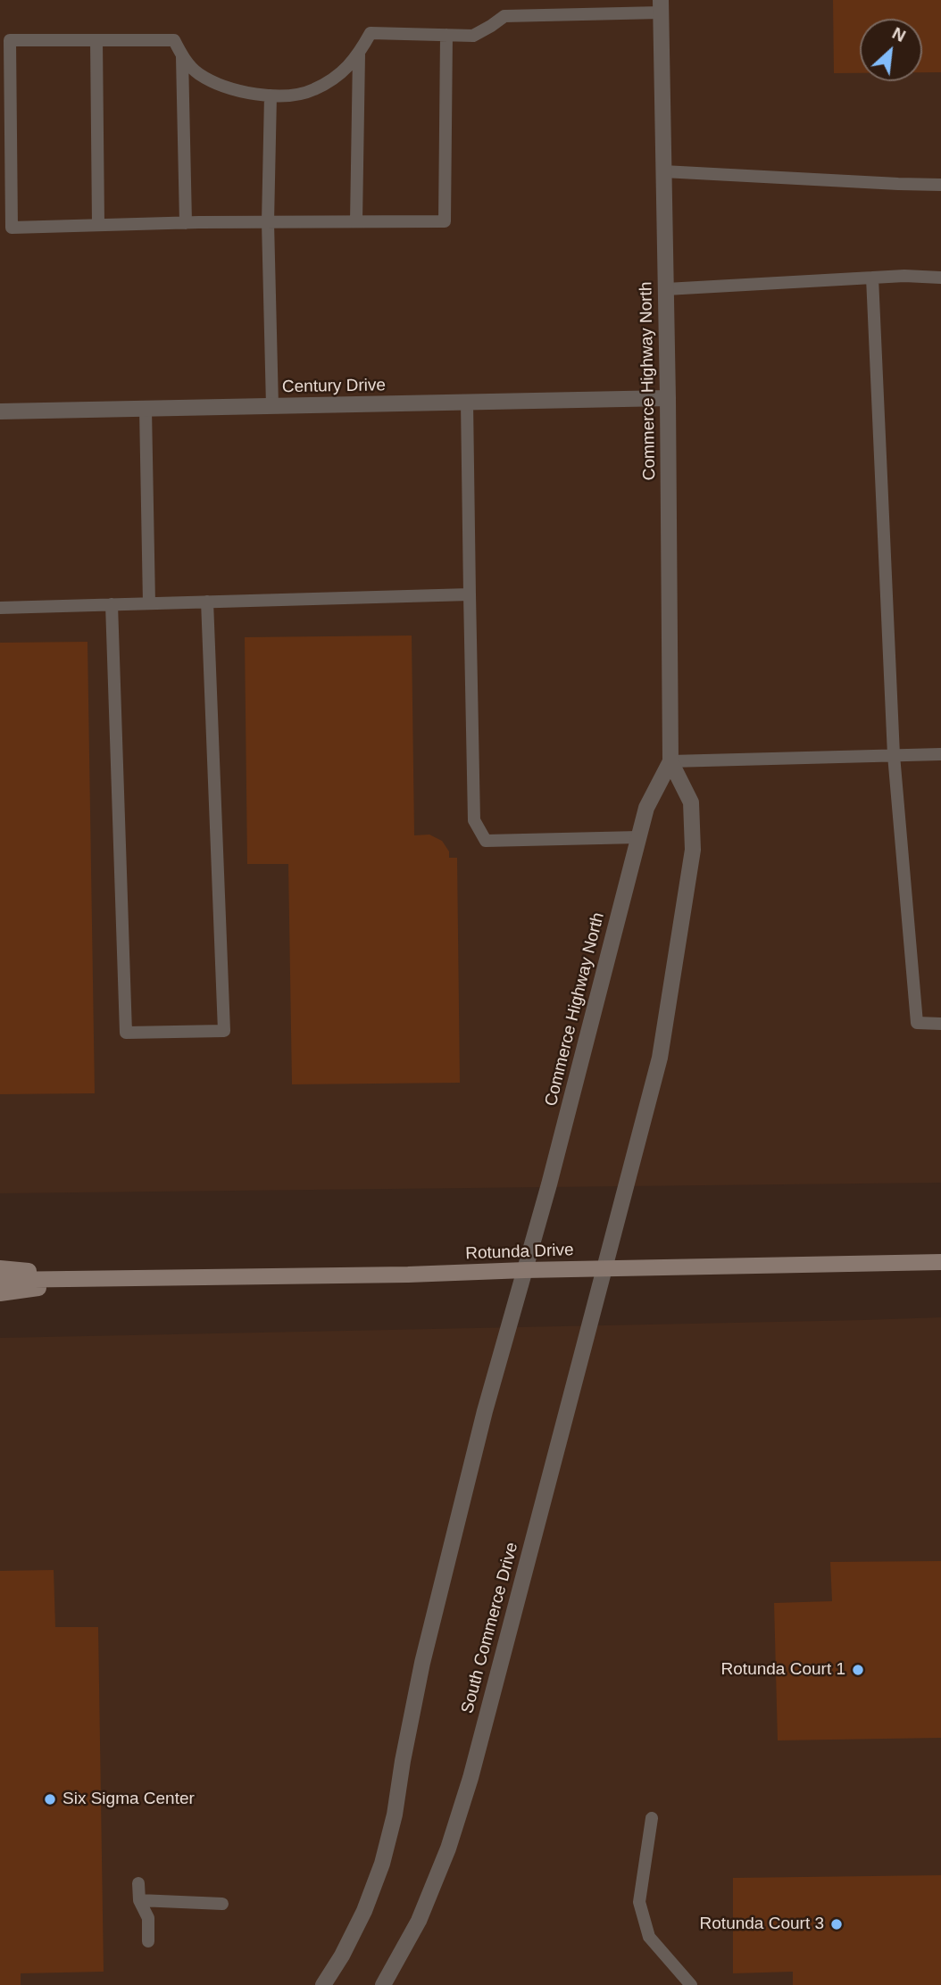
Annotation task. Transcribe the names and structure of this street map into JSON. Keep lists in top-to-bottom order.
{
  "streets": {
    "main road": ["Rotunda Drive"],
    "street": ["Commerce Highway North", "Century Drive", "South Commerce Drive"]
  },
  "crossings": [
    ["Commerce Highway North", "Century Drive"],
    ["Commerce Highway North", "Rotunda Drive"],
    ["Commerce Highway North", "South Commerce Drive"],
    ["Rotunda Drive", "South Commerce Drive"]
  ],
  "places": ["Rotunda Court 1", "Six Sigma Center", "Rotunda Court 3"],
  "north": "top right"
}
